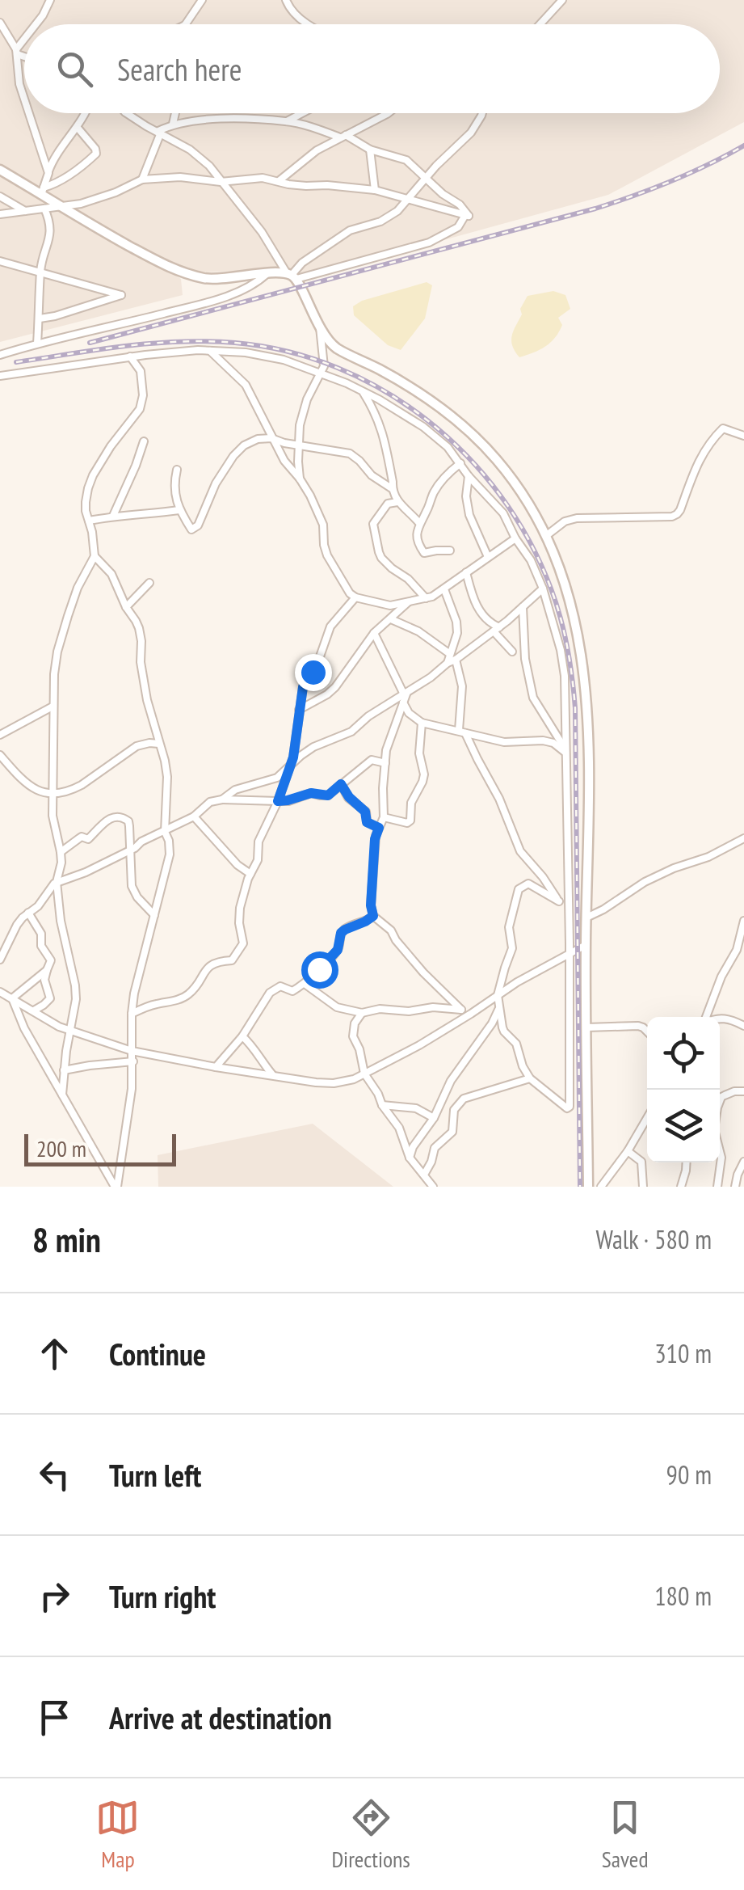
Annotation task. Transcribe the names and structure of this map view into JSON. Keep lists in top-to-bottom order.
{
  "scale_bar": "200 m",
  "page": {
    "search": "Search here",
    "scale": "200 m",
    "heading": ["8 min", "Walk · 580 m"],
    "list": [
      ["Continue", "310 m"],
      ["Turn left", "90 m"],
      ["Turn right", "180 m"],
      "Arrive at destination"
    ],
    "nav": ["Map", "Directions", "Saved"]
  }
}
